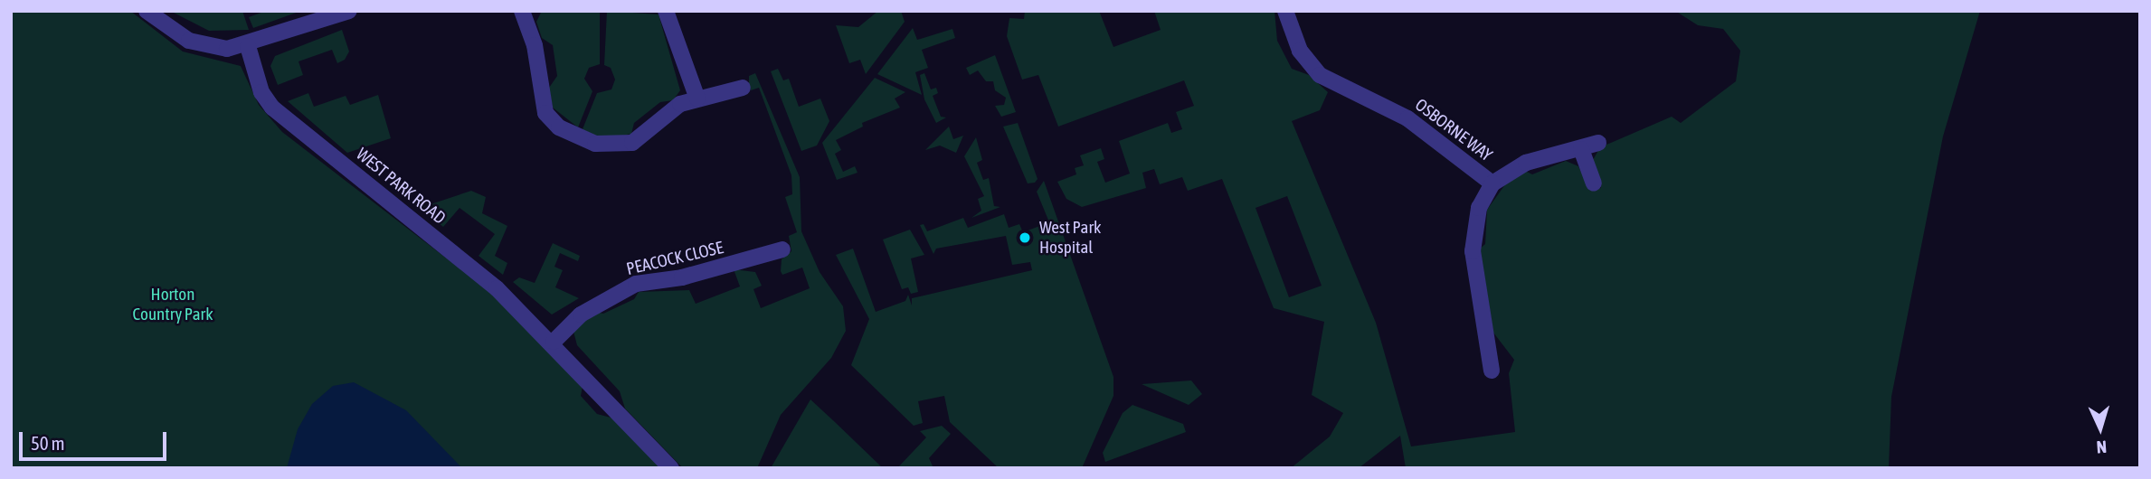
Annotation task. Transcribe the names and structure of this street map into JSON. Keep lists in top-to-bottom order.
{
  "streets": {
    "street": ["OSBORNE WAY", "WEST PARK ROAD", "PEACOCK CLOSE"]
  },
  "crossings": [
    ["WEST PARK ROAD", "PEACOCK CLOSE"]
  ],
  "parks": ["Horton Country Park"],
  "places": ["West Park Hospital"],
  "scale_bar": "50 m",
  "north": "bottom"
}
